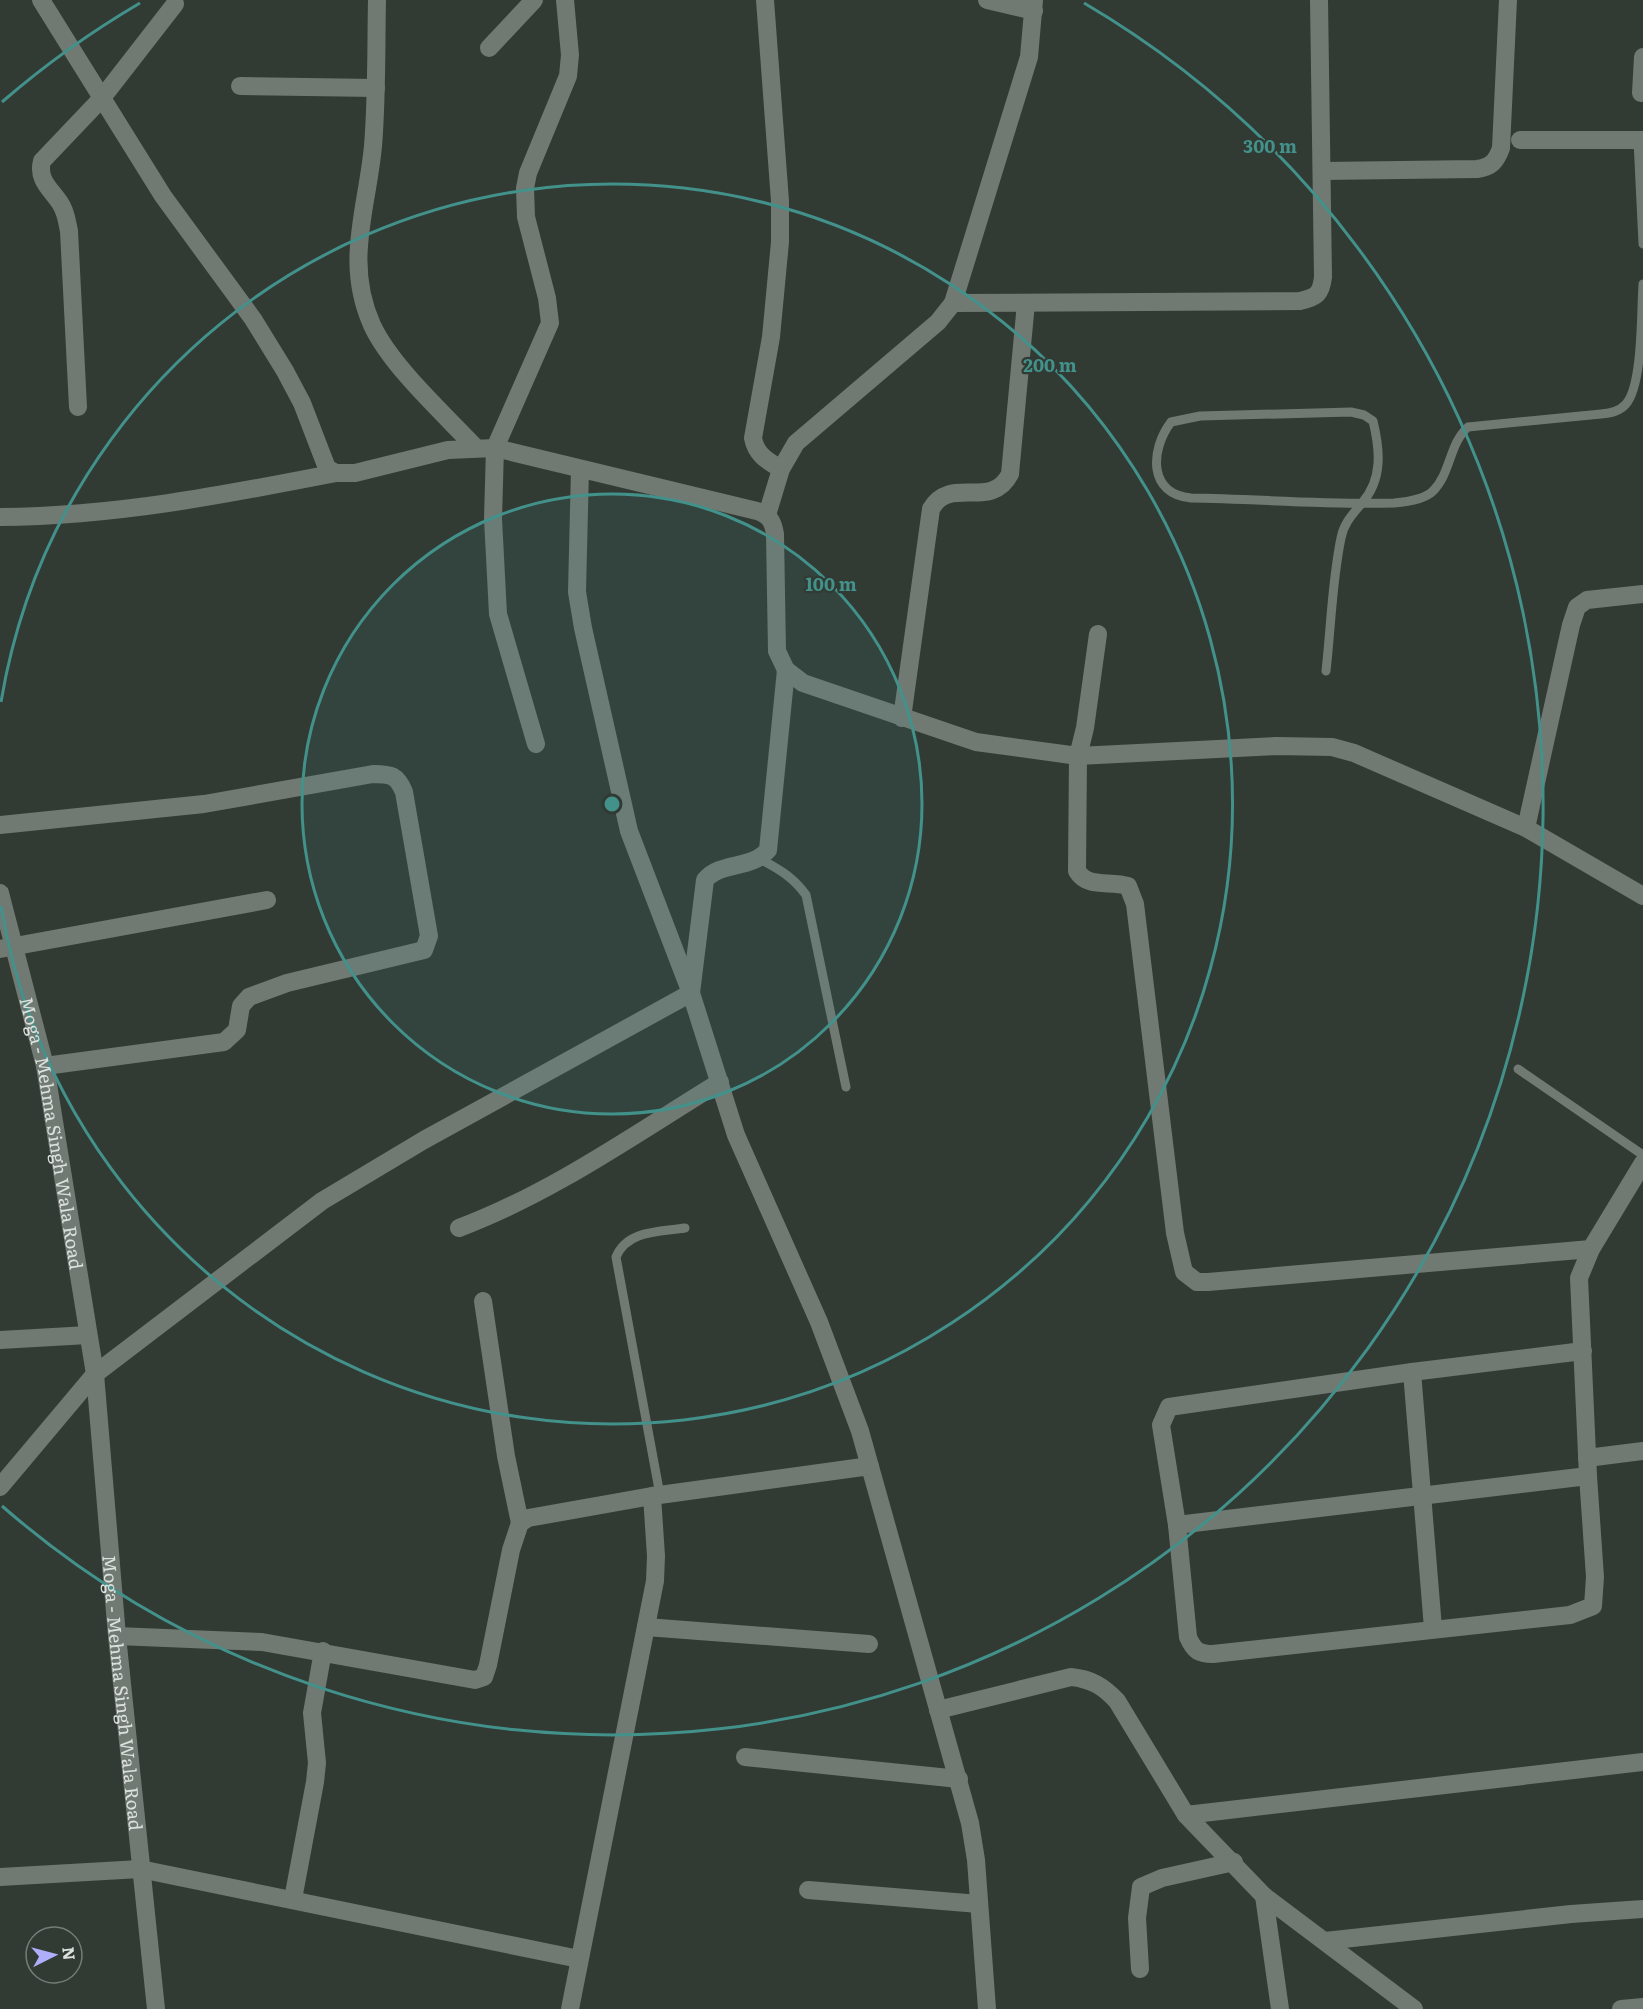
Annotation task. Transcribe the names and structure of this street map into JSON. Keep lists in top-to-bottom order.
{
  "streets": {
    "street": ["Moga - Mehma Singh Wala Road"]
  },
  "north": "right",
  "rings": ["300 m", "200 m", "100 m"]
}
